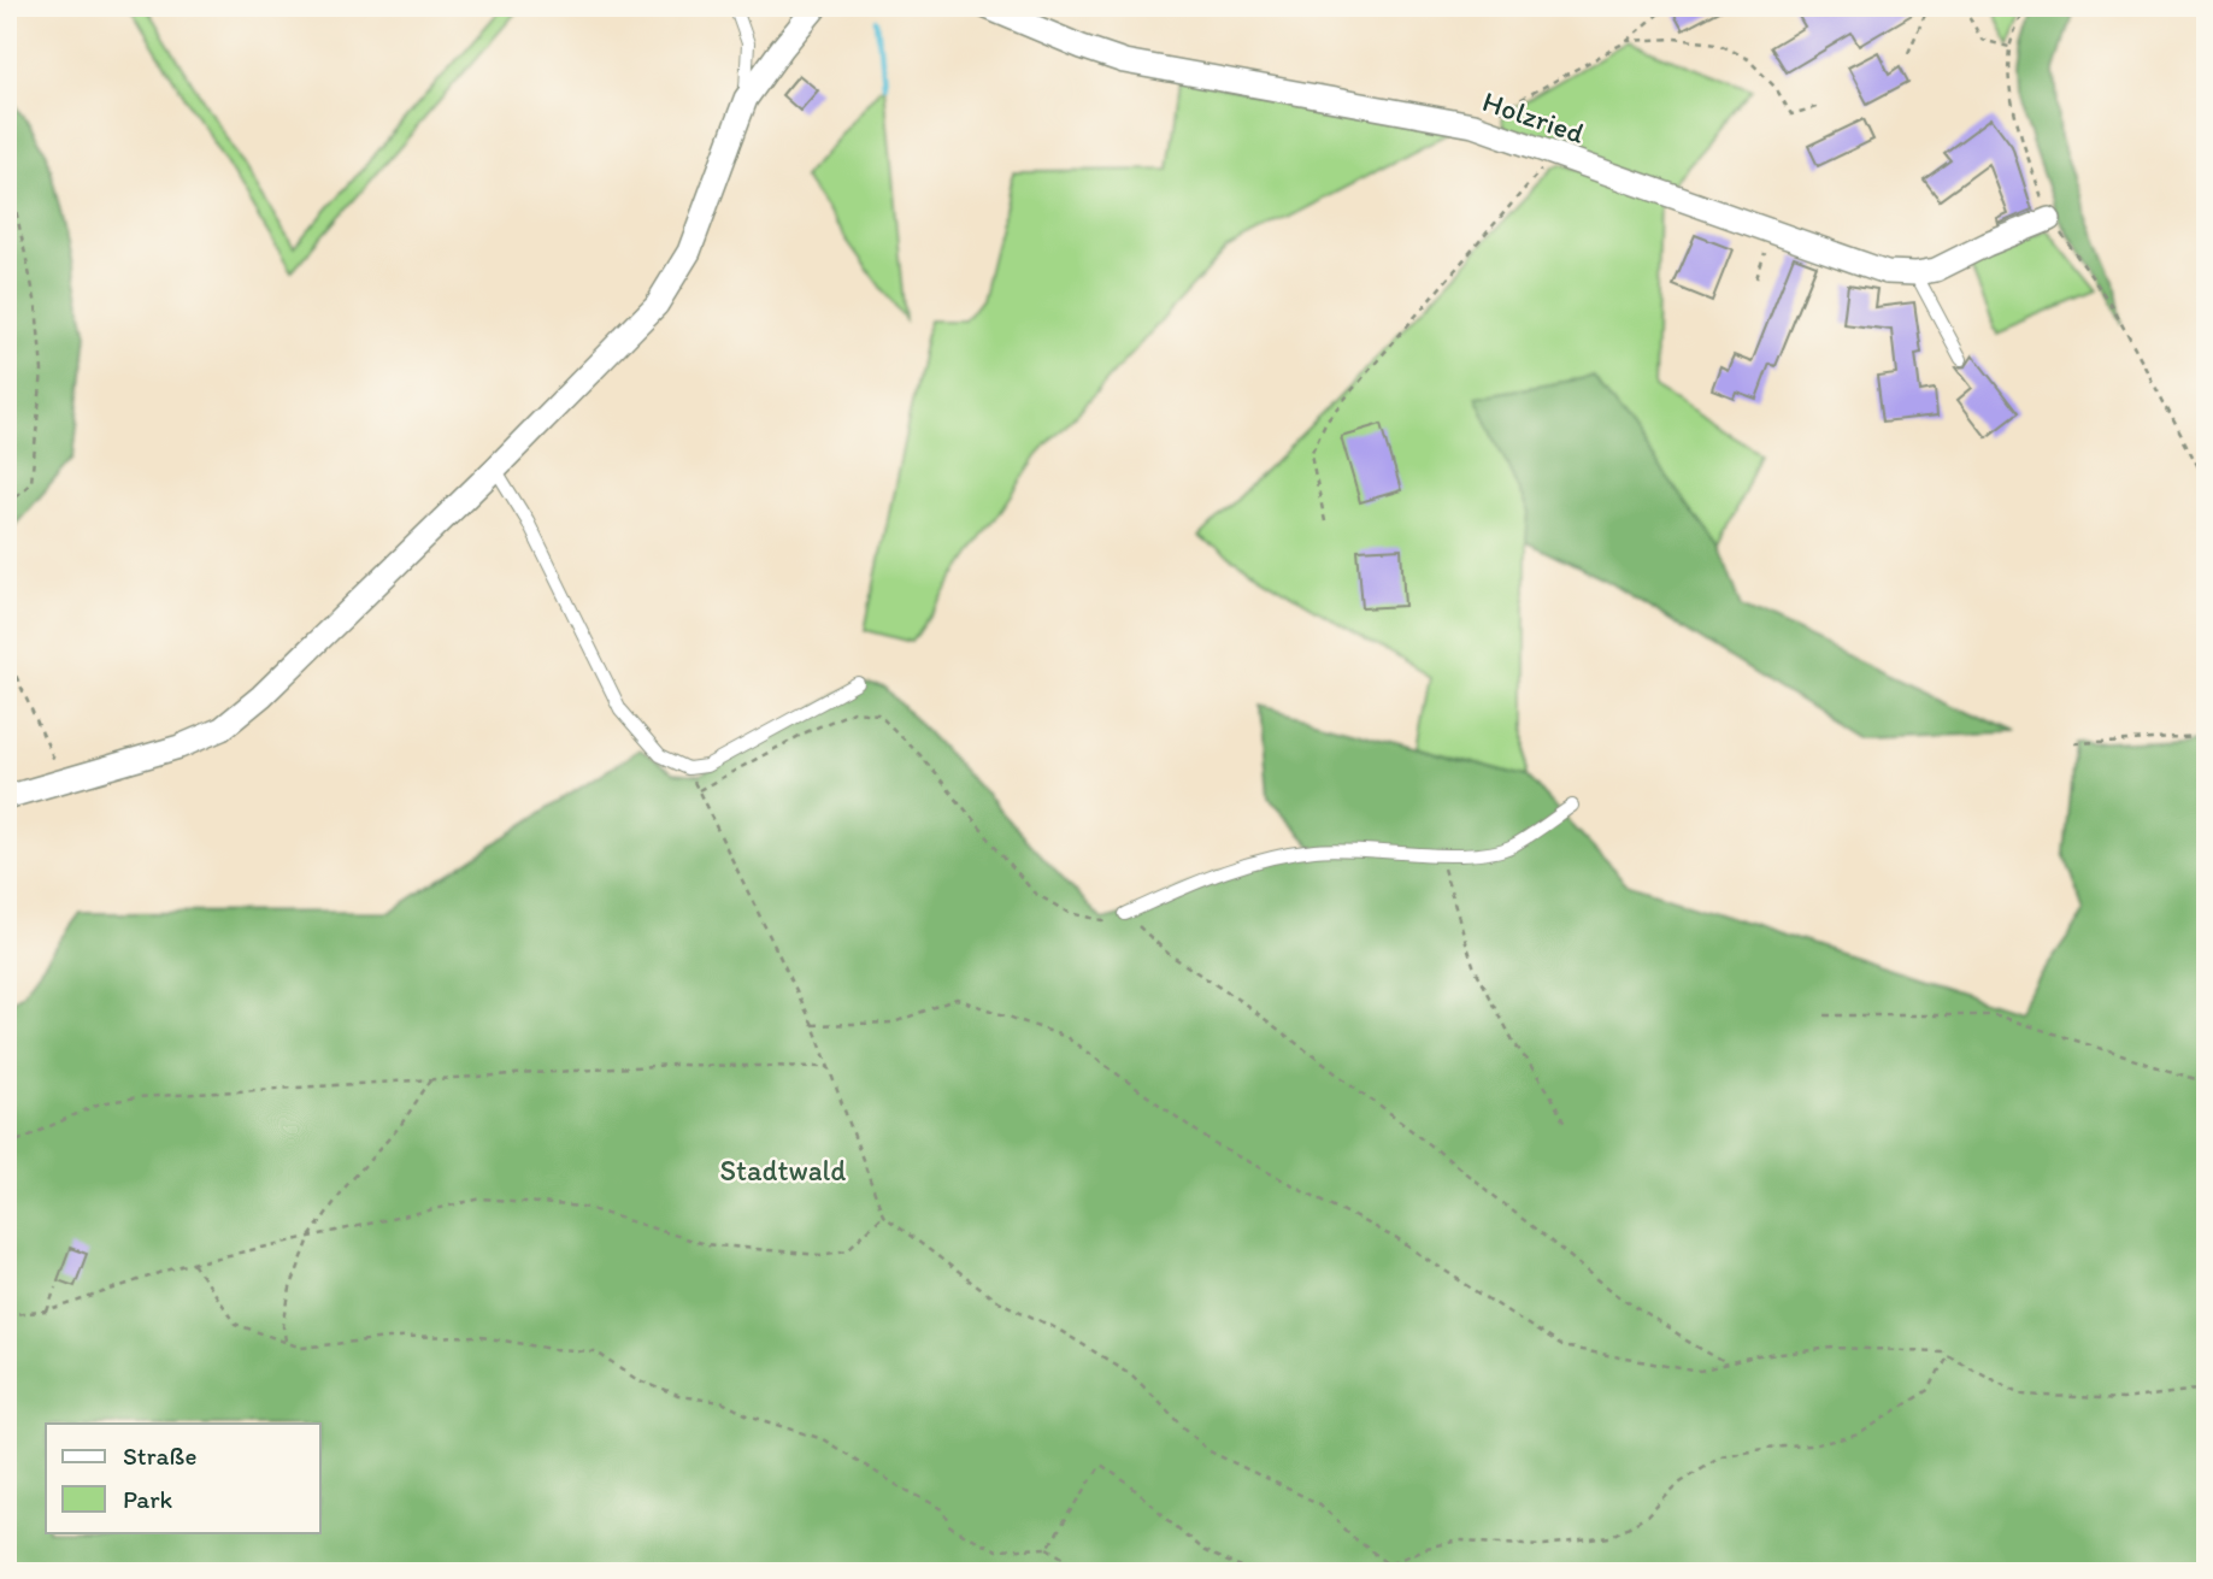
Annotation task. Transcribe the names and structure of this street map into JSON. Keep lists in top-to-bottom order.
{
  "streets": {
    "street": ["Holzried"]
  },
  "parks": ["Stadtwald"],
  "legend": ["Straße", "Park"]
}
